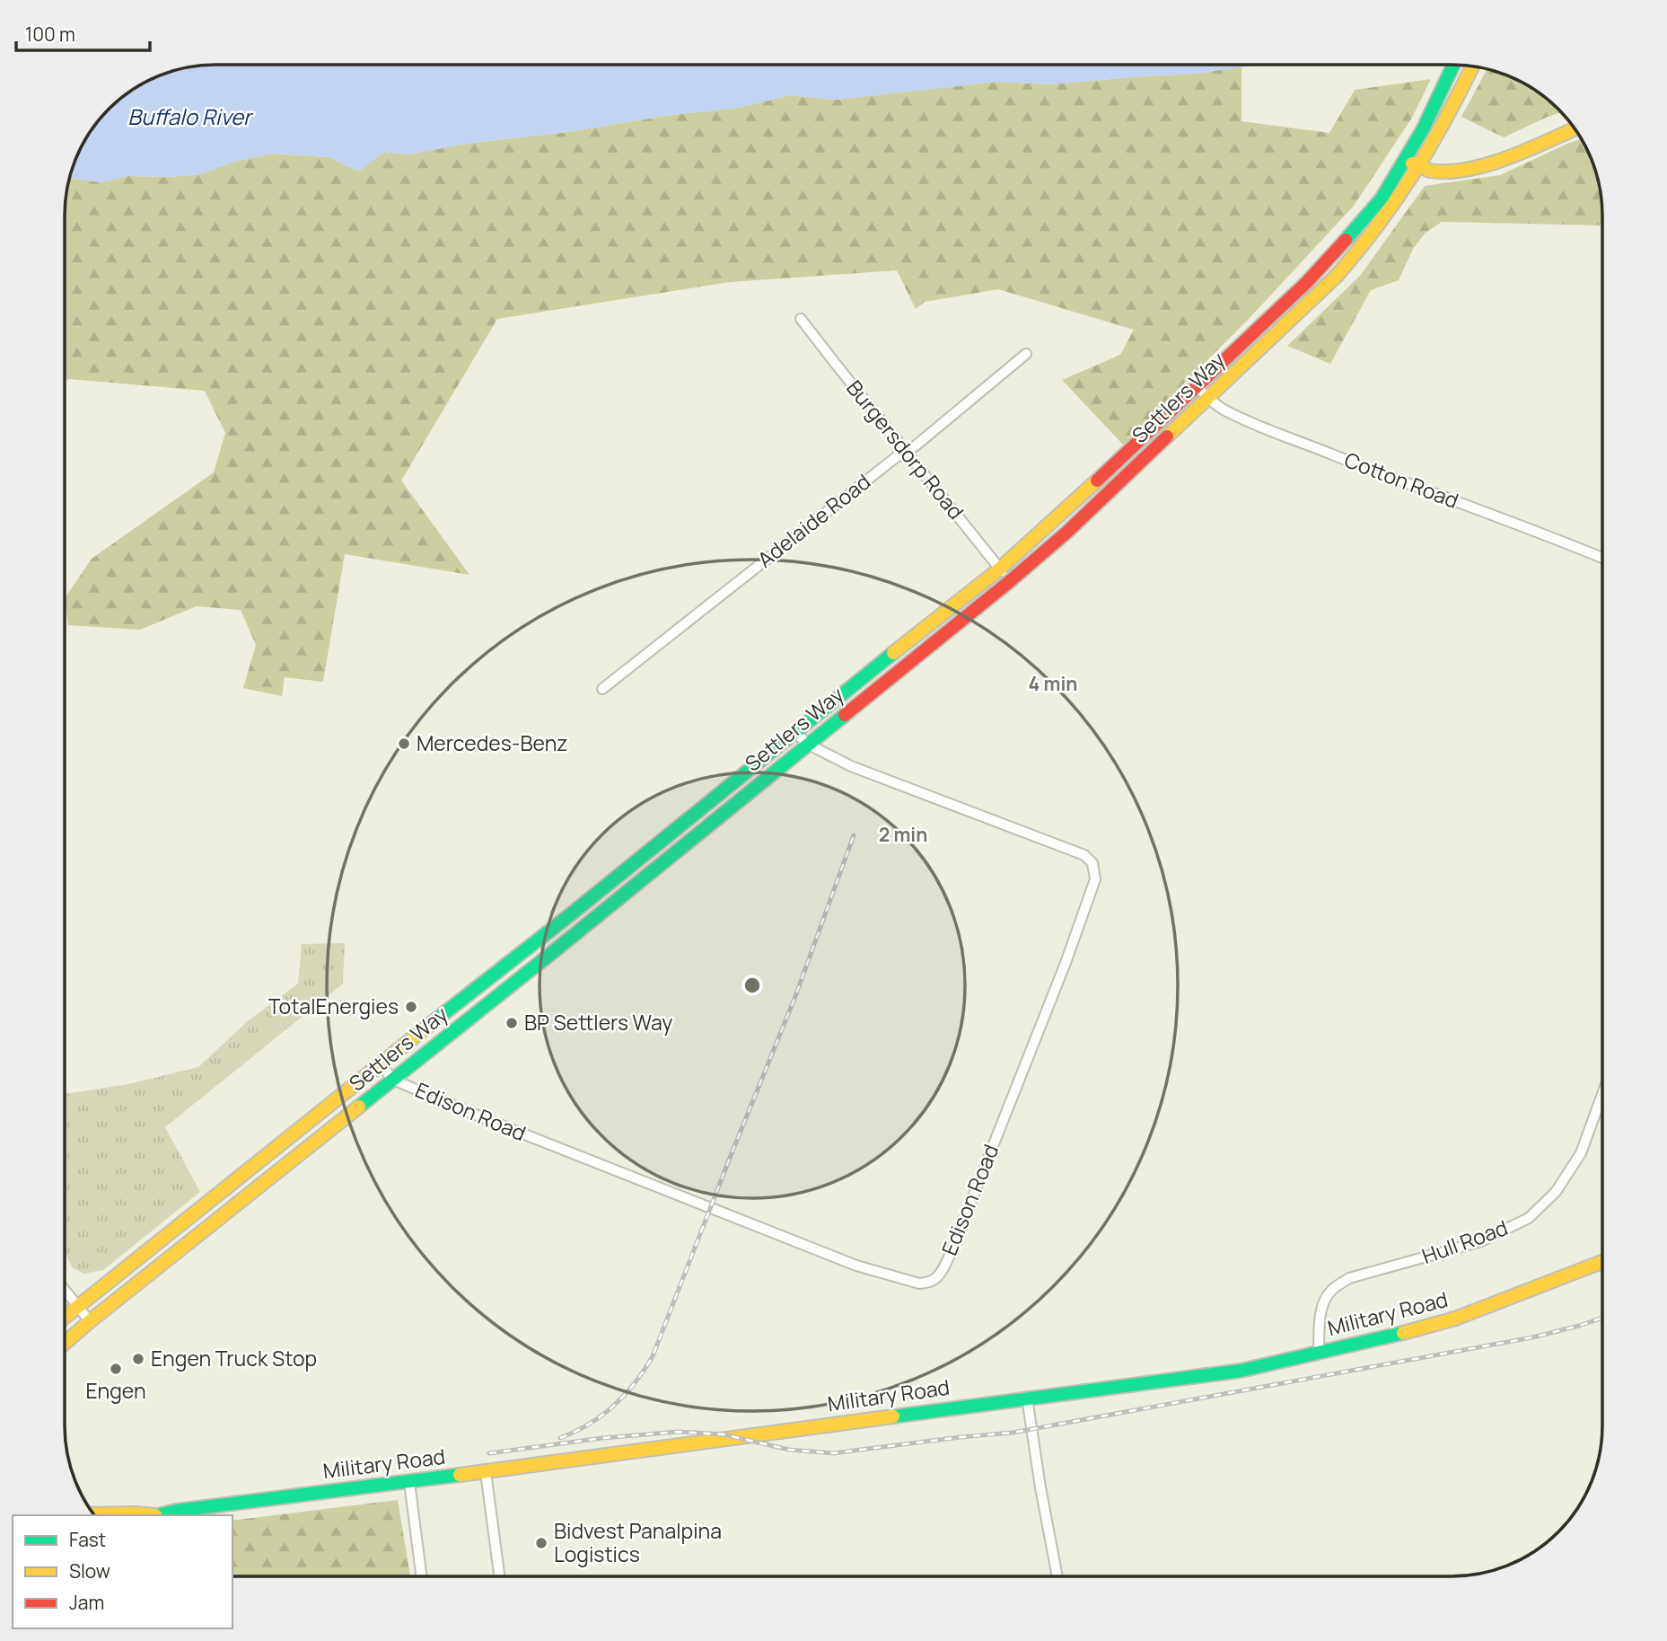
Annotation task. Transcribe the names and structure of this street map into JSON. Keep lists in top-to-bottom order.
{
  "streets": {
    "main road": ["Settlers Way", "Military Road"],
    "street": [
      "Burgersdorp Road",
      "Cotton Road",
      "Adelaide Road",
      "Edison Road",
      "Hull Road"
    ]
  },
  "crossings": [
    ["Settlers Way", "Burgersdorp Road"],
    ["Settlers Way", "Cotton Road"],
    ["Settlers Way", "Edison Road"],
    ["Burgersdorp Road", "Adelaide Road"],
    ["Hull Road", "Military Road"]
  ],
  "water": ["Buffalo River"],
  "places": [
    "Mercedes-Benz",
    "TotalEnergies",
    "BP Settlers Way",
    "Engen Truck Stop",
    "Engen",
    "Bidvest Panalpina Logistics"
  ],
  "legend": ["Fast", "Slow", "Jam"],
  "scale_bar": "100 m",
  "rings": ["4 min", "2 min"]
}
